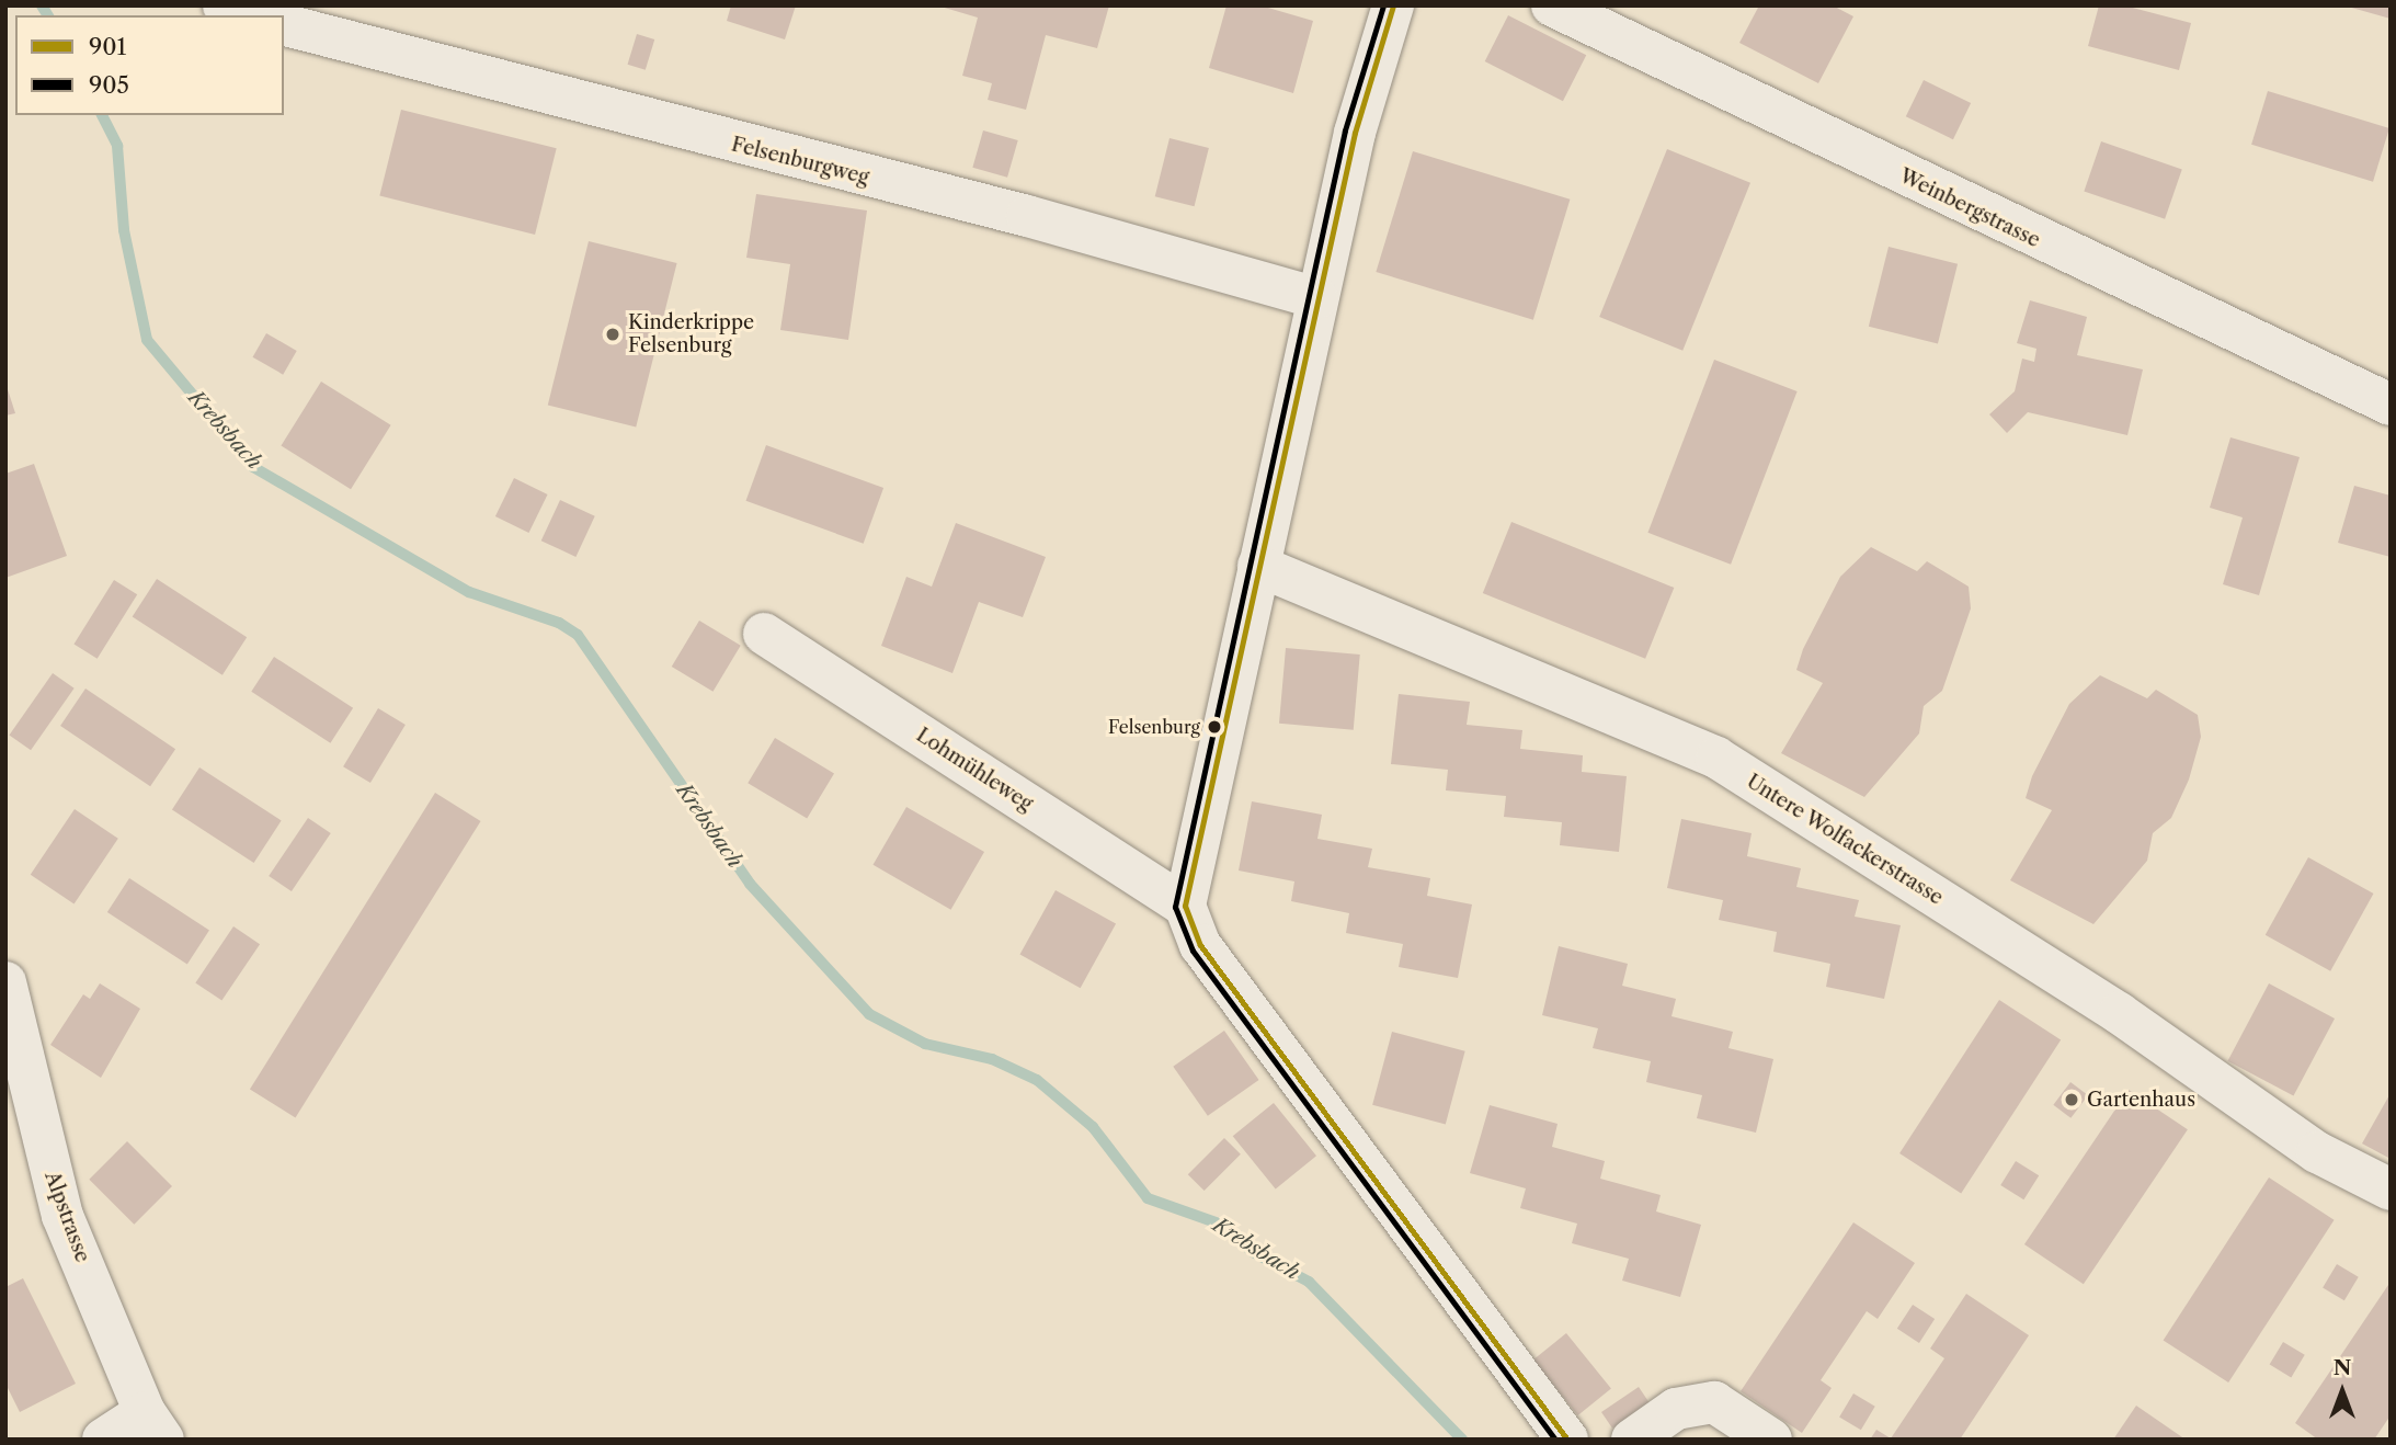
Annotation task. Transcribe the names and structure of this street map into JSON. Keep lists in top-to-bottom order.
{
  "streets": {
    "street": [
      "Felsenburgweg",
      "Weinbergstrasse",
      "Lohmühleweg",
      "Untere Wolfackerstrasse",
      "Alpstrasse"
    ]
  },
  "water": ["Krebsbach"],
  "places": ["Kinderkrippe Felsenburg", "Felsenburg", "Gartenhaus"],
  "lines": ["transit line 901", "transit line 905"],
  "legend": ["901", "905"],
  "north": "top"
}
